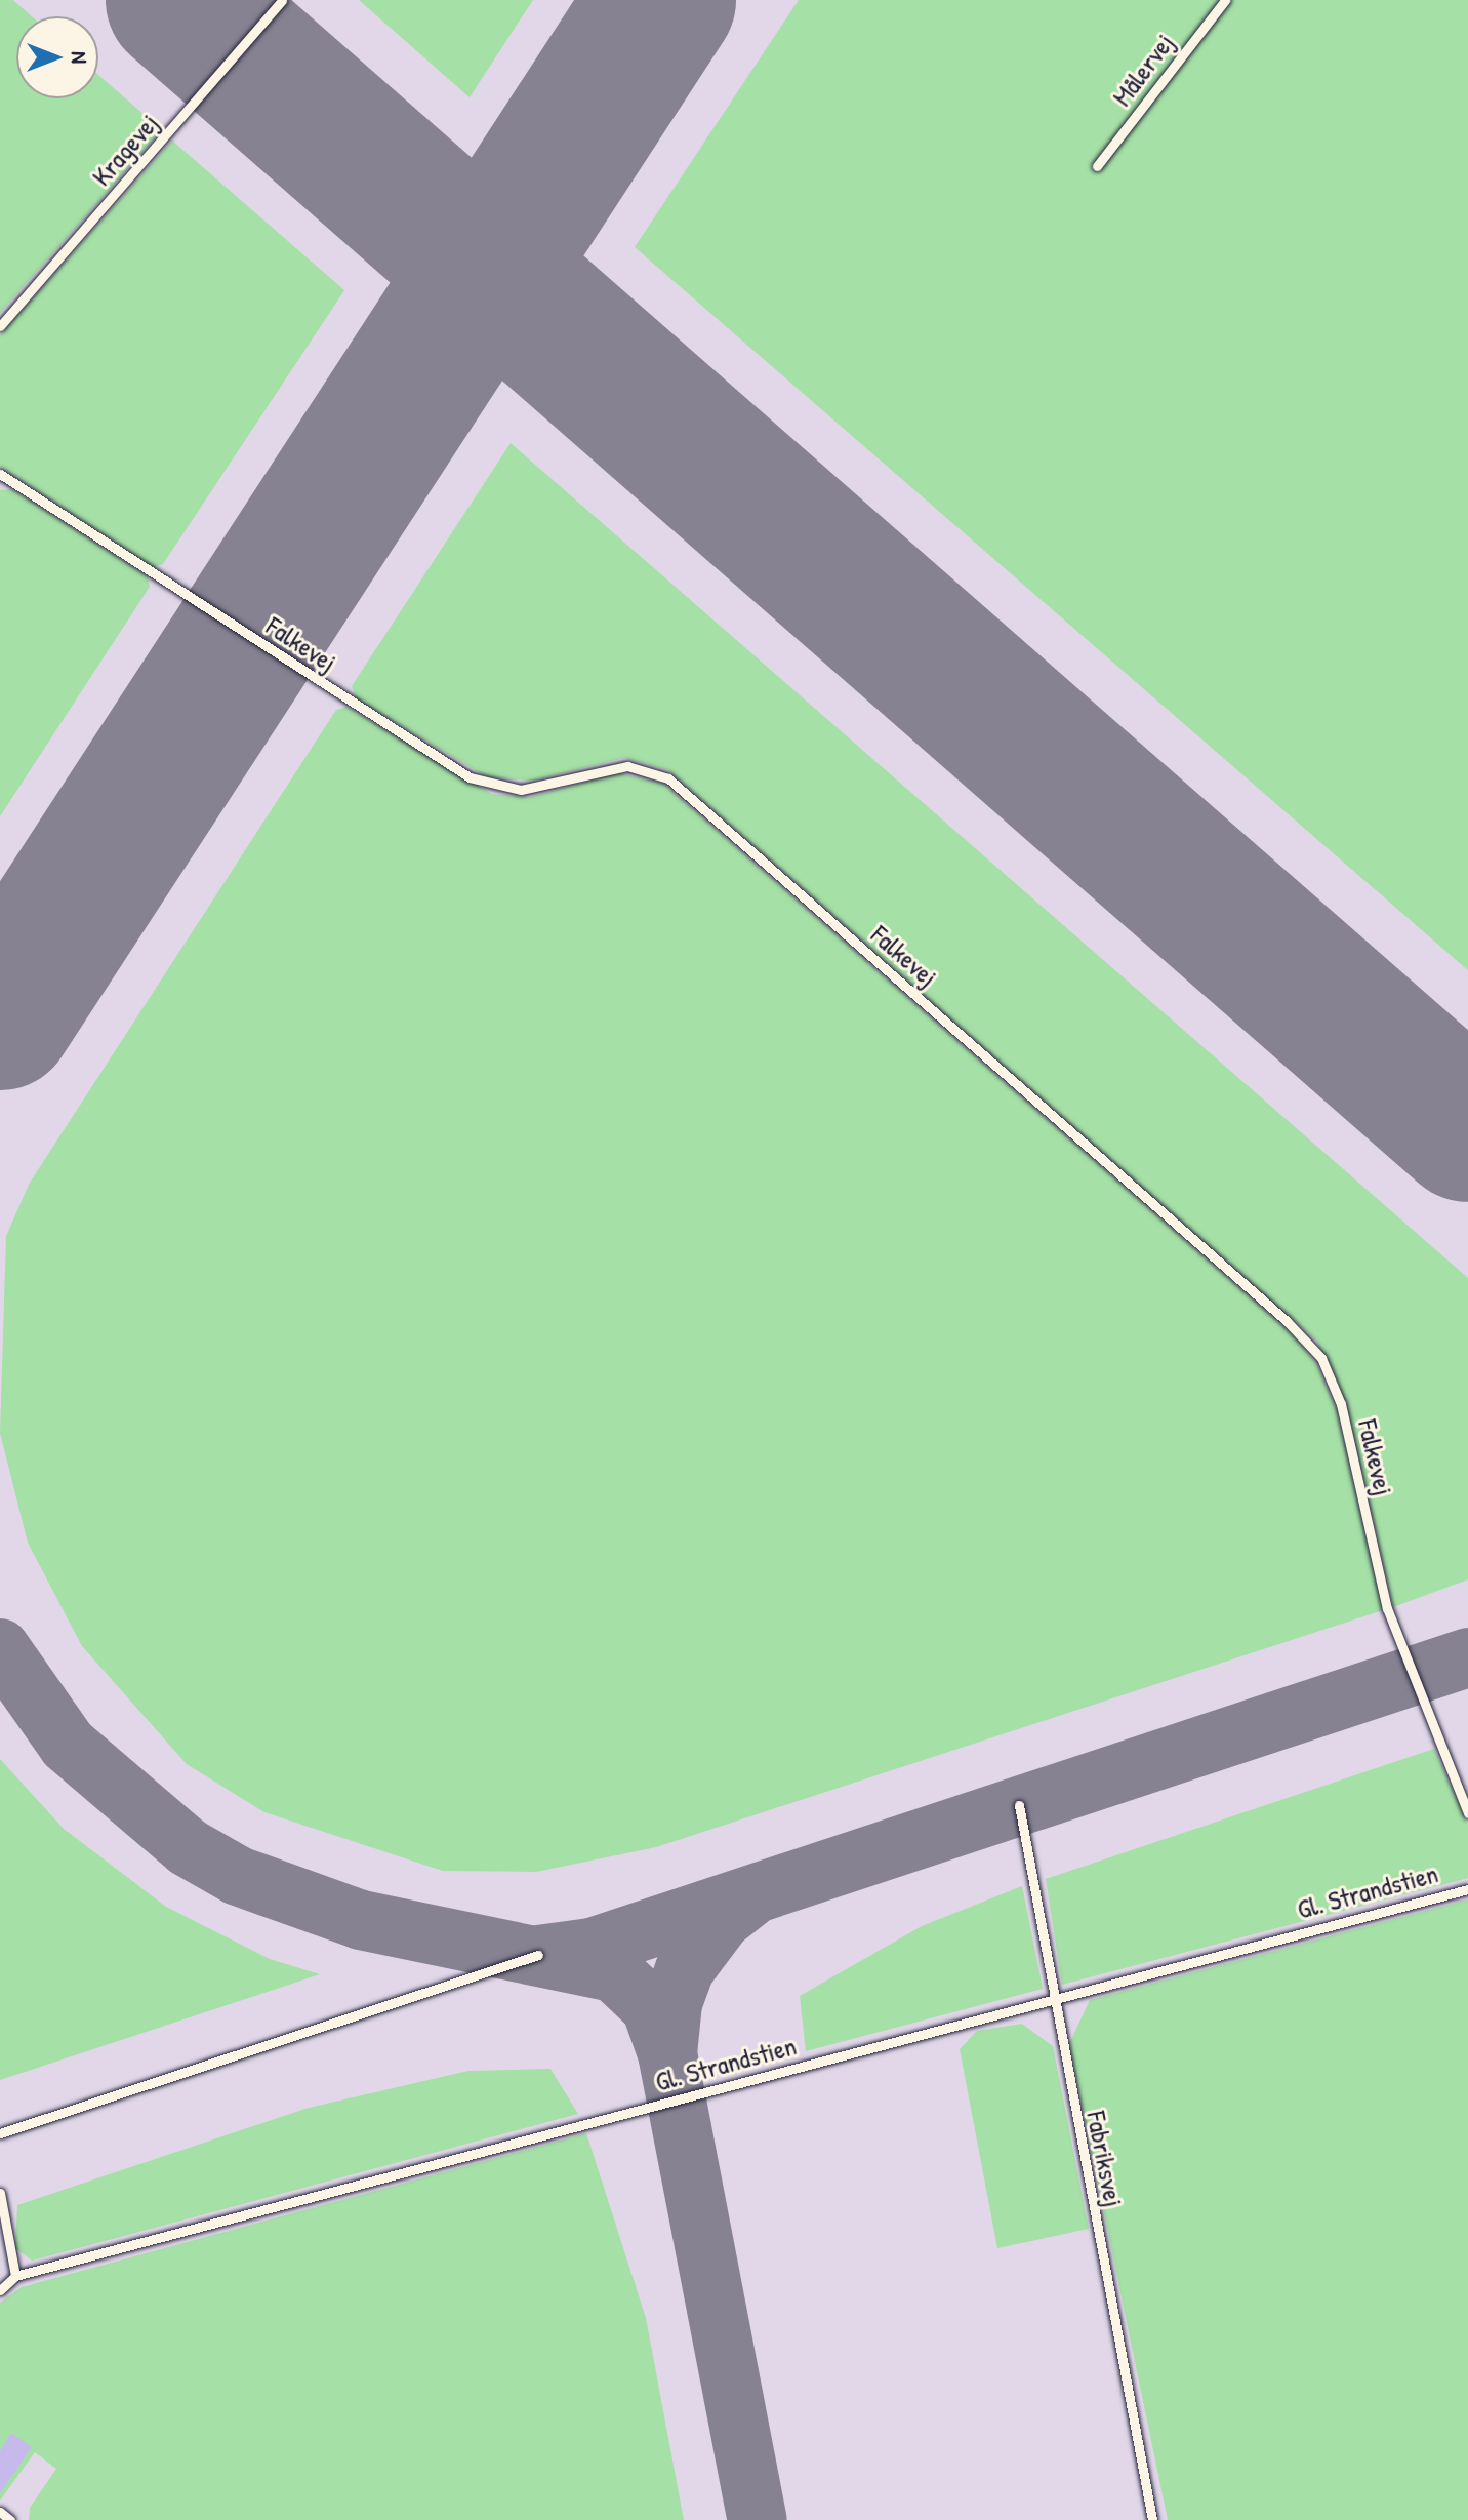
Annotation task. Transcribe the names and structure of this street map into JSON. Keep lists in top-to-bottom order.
{
  "streets": {
    "lane": [
      "Målervej",
      "Kragevej",
      "Falkevej",
      "Gl. Strandstien",
      "Fabriksvej"
    ]
  },
  "crossings": [
    ["Gl. Strandstien", "Fabriksvej"]
  ],
  "north": "right"
}
